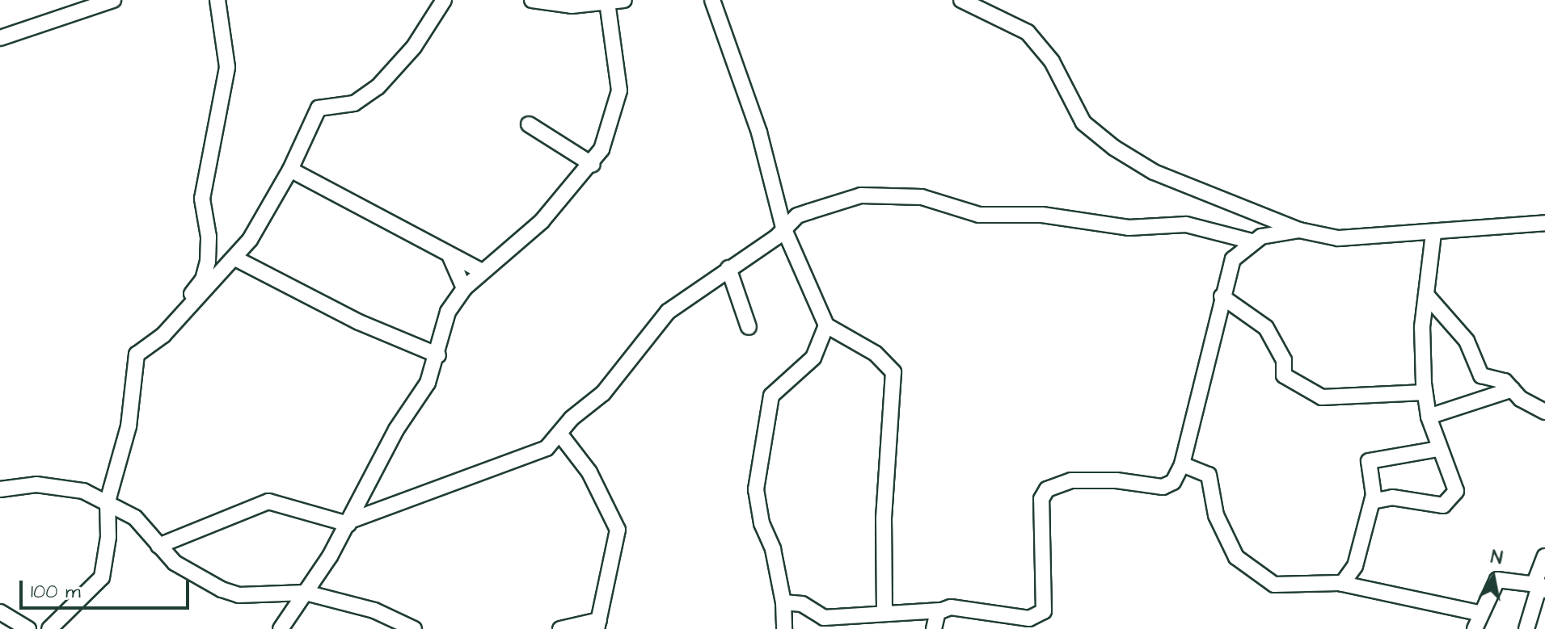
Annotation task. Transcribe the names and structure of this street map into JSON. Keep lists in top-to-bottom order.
{
  "scale_bar": "100 m",
  "north": "top"
}
